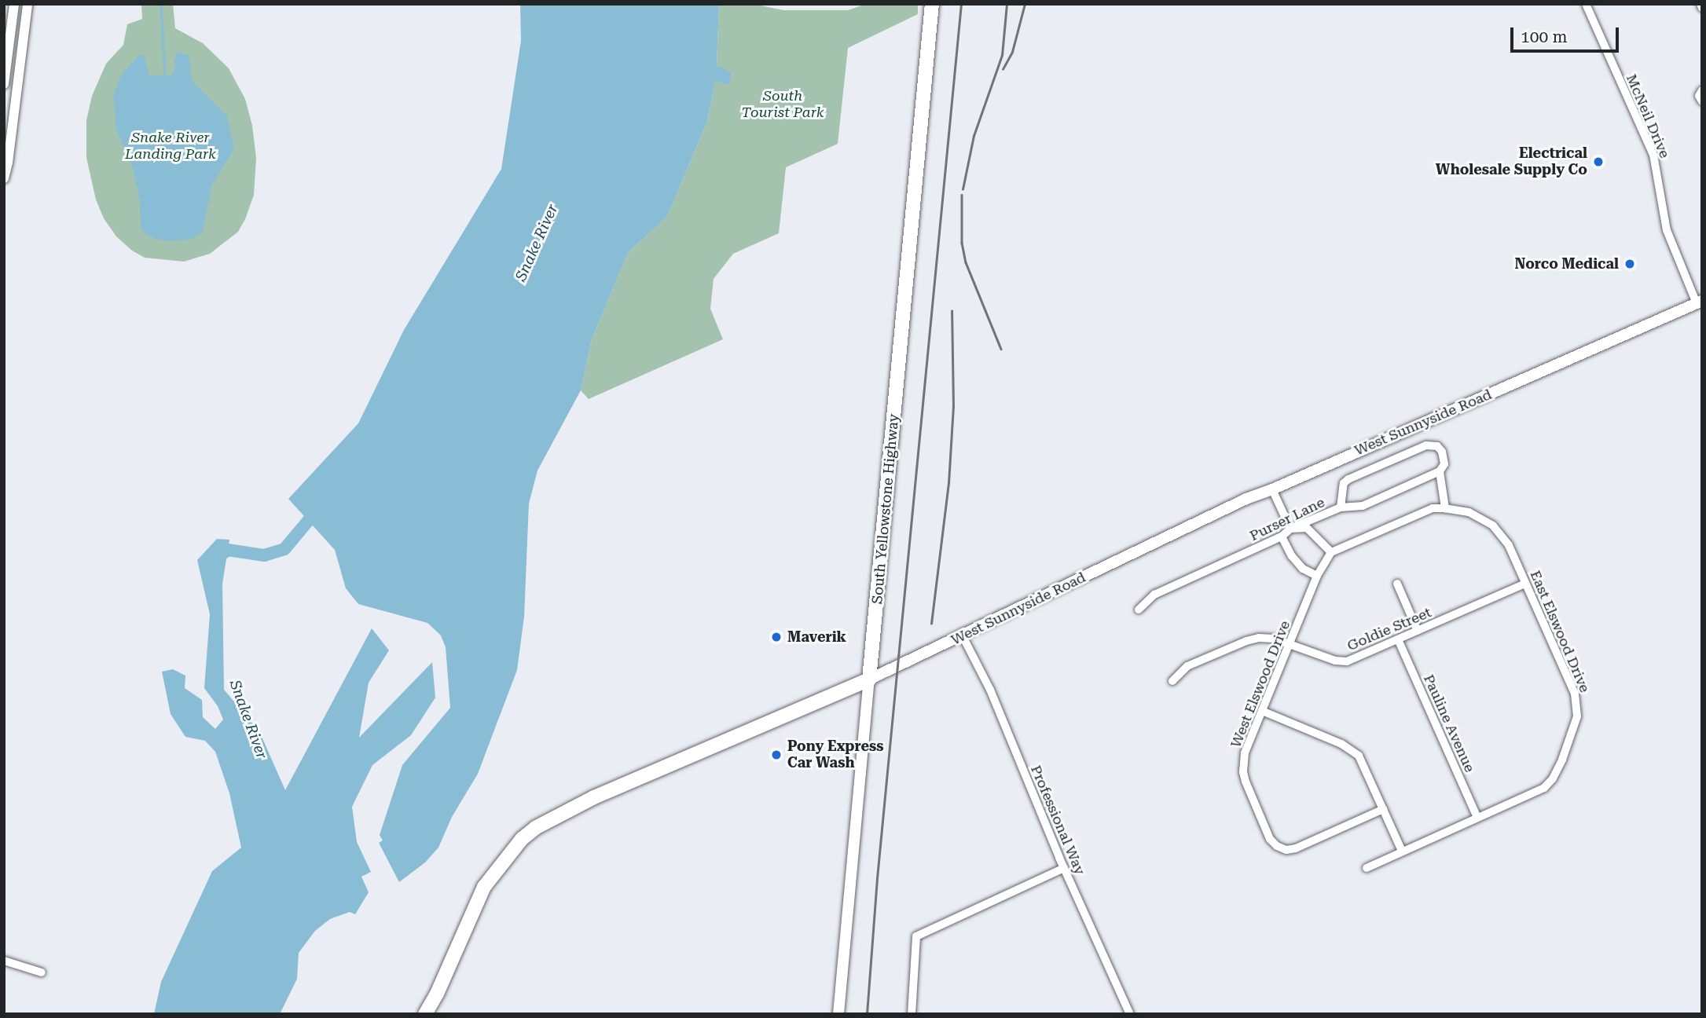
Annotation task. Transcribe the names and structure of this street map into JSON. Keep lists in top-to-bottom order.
{
  "streets": {
    "highway": ["West Sunnyside Road", "South Yellowstone Highway"],
    "street": [
      "McNeil Drive",
      "Purser Lane",
      "Goldie Street",
      "East Elswood Drive",
      "West Elswood Drive",
      "Pauline Avenue",
      "Professional Way"
    ]
  },
  "crossings": [
    ["McNeil Drive", "West Sunnyside Road"],
    ["West Sunnyside Road", "South Yellowstone Highway"],
    ["West Sunnyside Road", "Professional Way"],
    ["Goldie Street", "East Elswood Drive"],
    ["Goldie Street", "West Elswood Drive"],
    ["Goldie Street", "Pauline Avenue"],
    ["East Elswood Drive", "Pauline Avenue"]
  ],
  "water": ["Snake River"],
  "parks": ["South Tourist Park", "Snake River Landing Park"],
  "places": [
    "Electrical Wholesale Supply Co",
    "Norco Medical",
    "Maverik",
    "Pony Express Car Wash"
  ],
  "scale_bar": "100 m"
}
